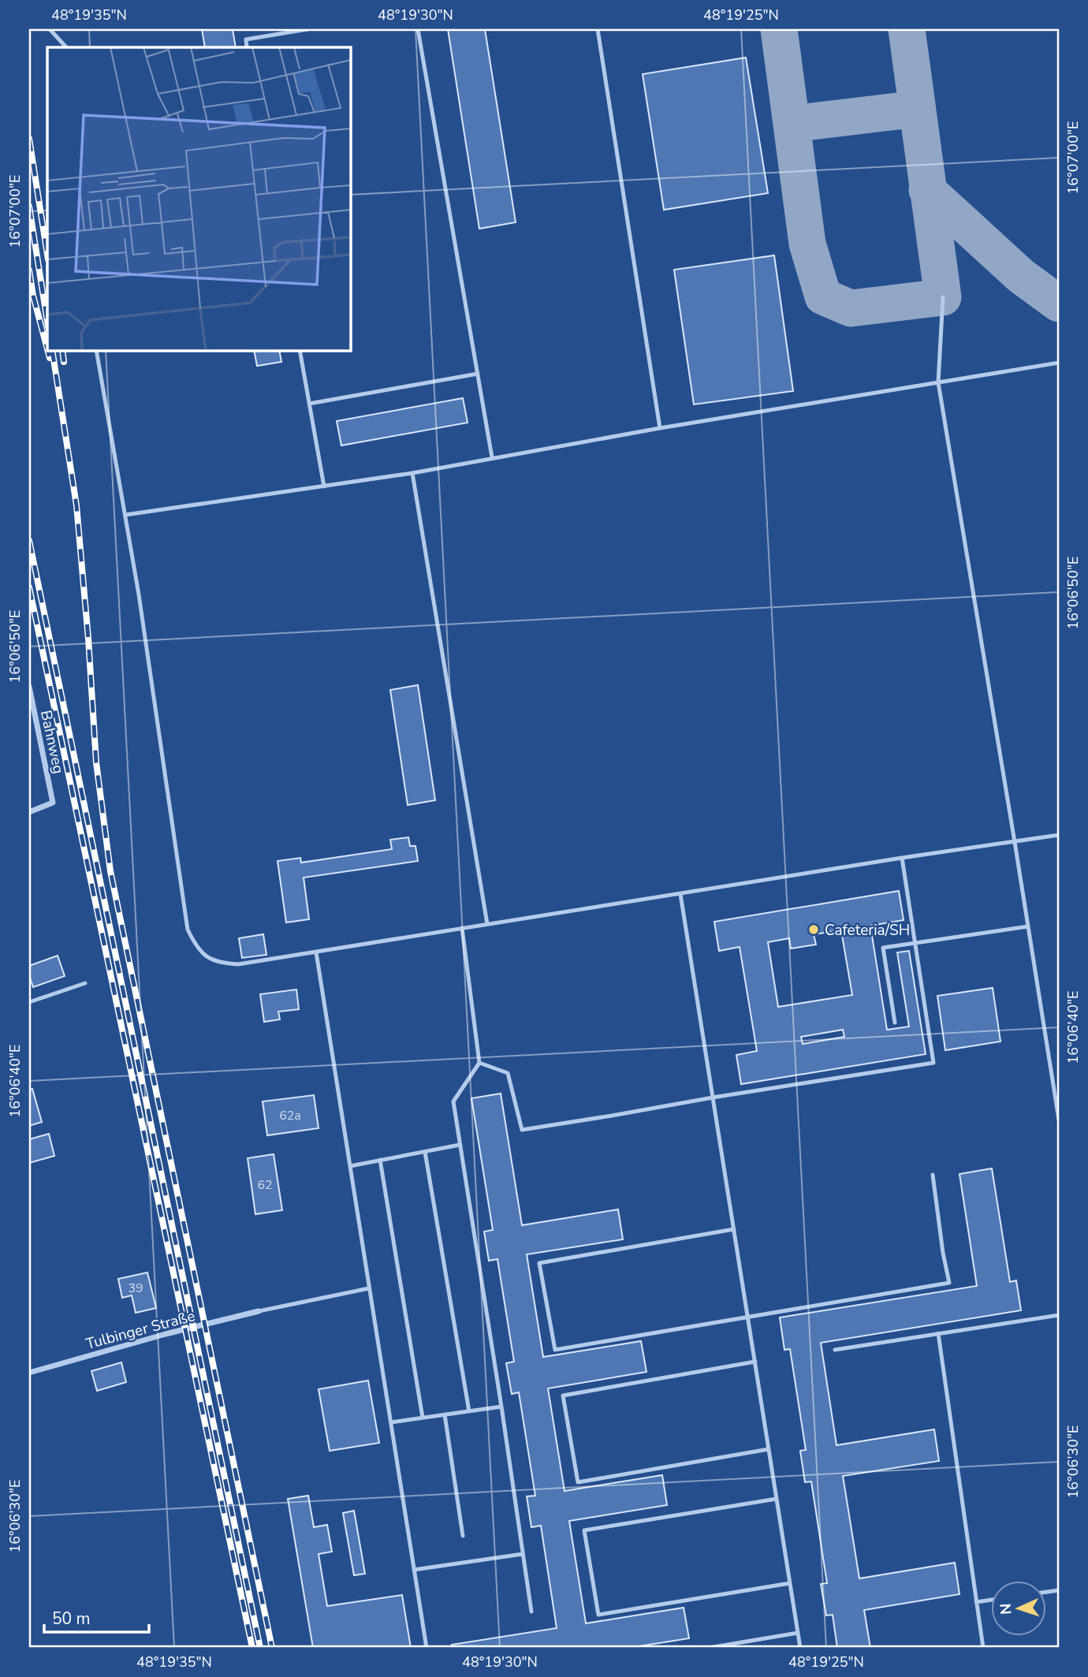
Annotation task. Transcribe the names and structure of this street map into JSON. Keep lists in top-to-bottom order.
{
  "streets": {
    "street": ["Bahnweg", "Tulbinger Straße"]
  },
  "places": ["Cafeteria/SH"],
  "house_numbers": ["62a", "62", "39"],
  "scale_bar": "50 m",
  "north": "left",
  "coordinates": [
    "48°19'35\"N",
    "48°19'30\"N",
    "48°19'25\"N",
    "16°07'00\"E",
    "16°06'50\"E",
    "16°06'40\"E",
    "16°06'30\"E"
  ]
}
